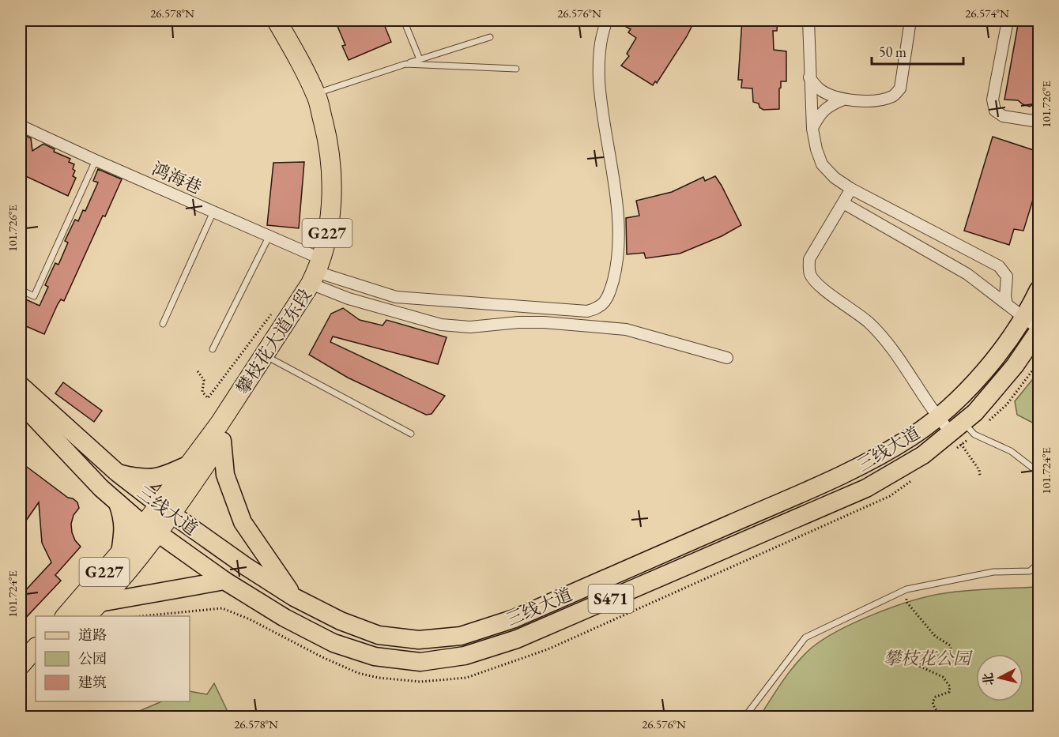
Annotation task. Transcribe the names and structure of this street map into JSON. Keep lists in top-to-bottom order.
{
  "streets": {
    "highway": ["G227", "攀枝花大道东段"],
    "main road": ["三线大道", "S471"],
    "street": ["鸿海巷"]
  },
  "crossings": [
    ["鸿海巷", "攀枝花大道东段"],
    ["攀枝花大道东段", "三线大道"]
  ],
  "parks": ["攀枝花公园"],
  "legend": ["道路", "公园", "建筑"],
  "scale_bar": "50 m",
  "north": "left",
  "coordinates": [
    "26.578°N",
    "26.576°N",
    "26.574°N",
    "101.726°E",
    "101.724°E"
  ]
}
